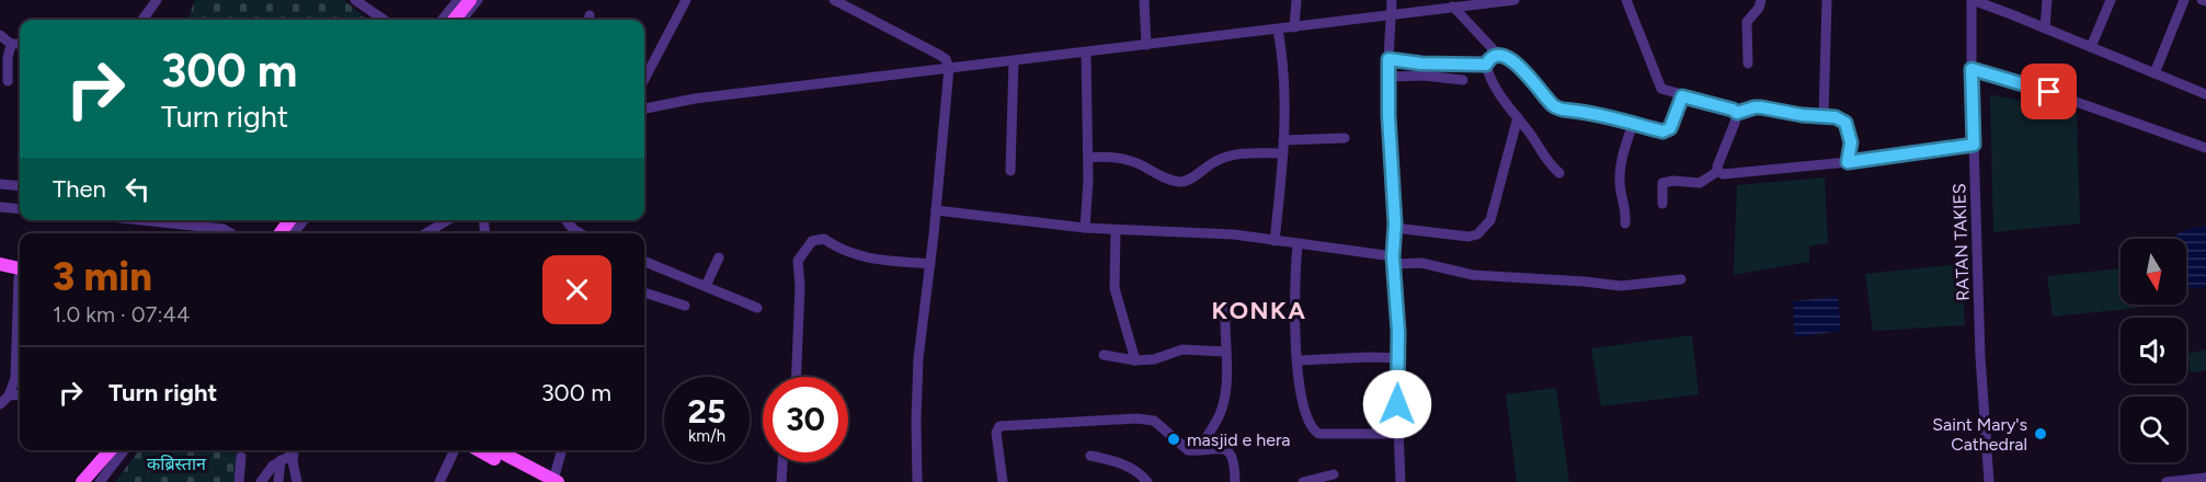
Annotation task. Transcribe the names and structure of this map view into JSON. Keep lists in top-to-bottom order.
{
  "streets": {
    "street": ["RATAN TAKIES"]
  },
  "districts": ["KONKA"],
  "parks": ["कब्रिस्तान"],
  "places": ["Saint Mary's Cathedral", "masjid e hera"],
  "north": "bottom",
  "page": {
    "turn": ["300 m", "Turn right"],
    "then": "Then",
    "heading": ["3 min", "1.0 km · 07:44"],
    "list": [
      {
        "name": "Turn right",
        "value": "300 m"
      }
    ],
    "speed": "25 km/h",
    "limit": "30"
  }
}
